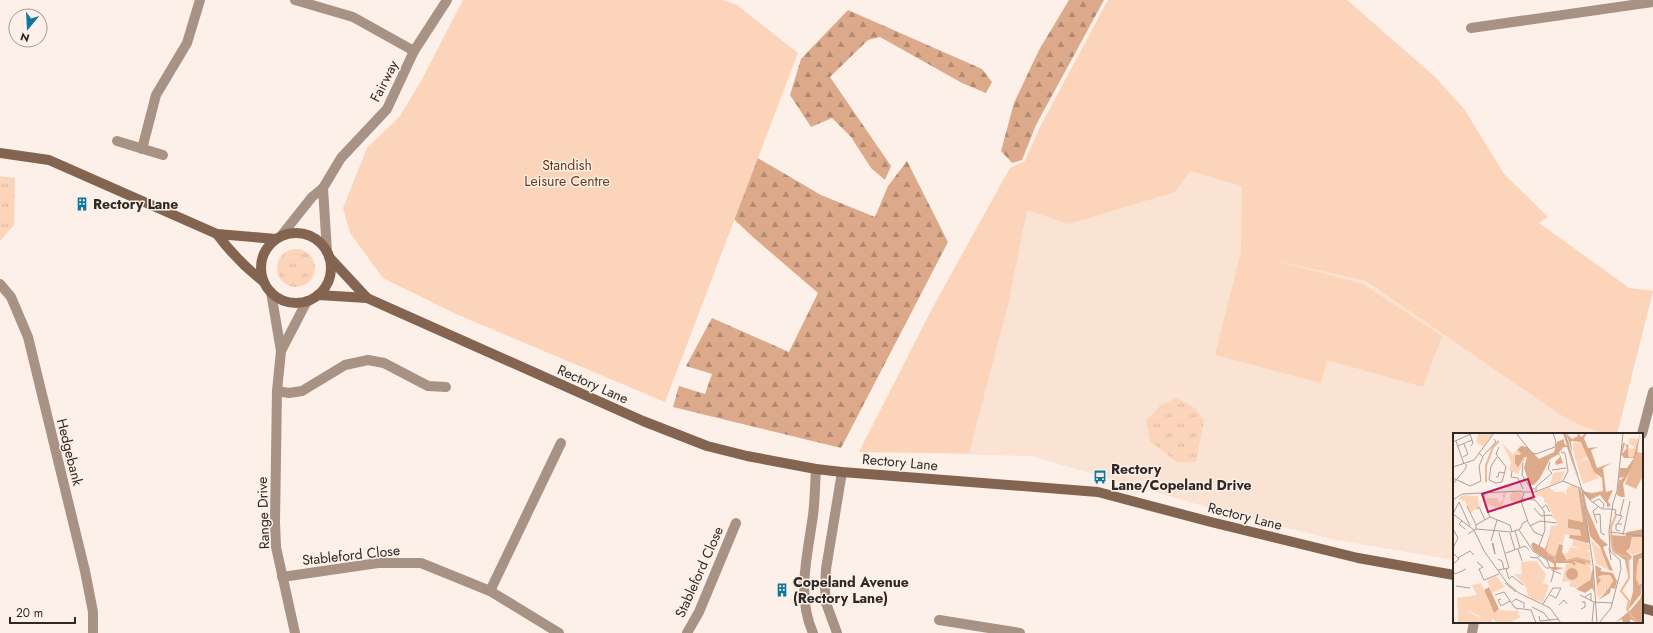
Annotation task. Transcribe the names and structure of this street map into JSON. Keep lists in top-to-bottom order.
{
  "streets": {
    "main road": ["Rectory Lane"],
    "street": [
      "Fairway",
      "Hedgebank",
      "Range Drive",
      "Stableford Close"
    ]
  },
  "crossings": [
    ["Fairway", "Rectory Lane"],
    ["Fairway", "Range Drive"],
    ["Rectory Lane", "Range Drive"],
    ["Range Drive", "Stableford Close"]
  ],
  "parks": ["Standish Leisure Centre"],
  "places": {
    "building": ["Rectory Lane", "Copeland Avenue (Rectory Lane)"],
    "bus stop": ["Rectory Lane/Copeland Drive"]
  },
  "scale_bar": "20 m",
  "north": "bottom"
}
